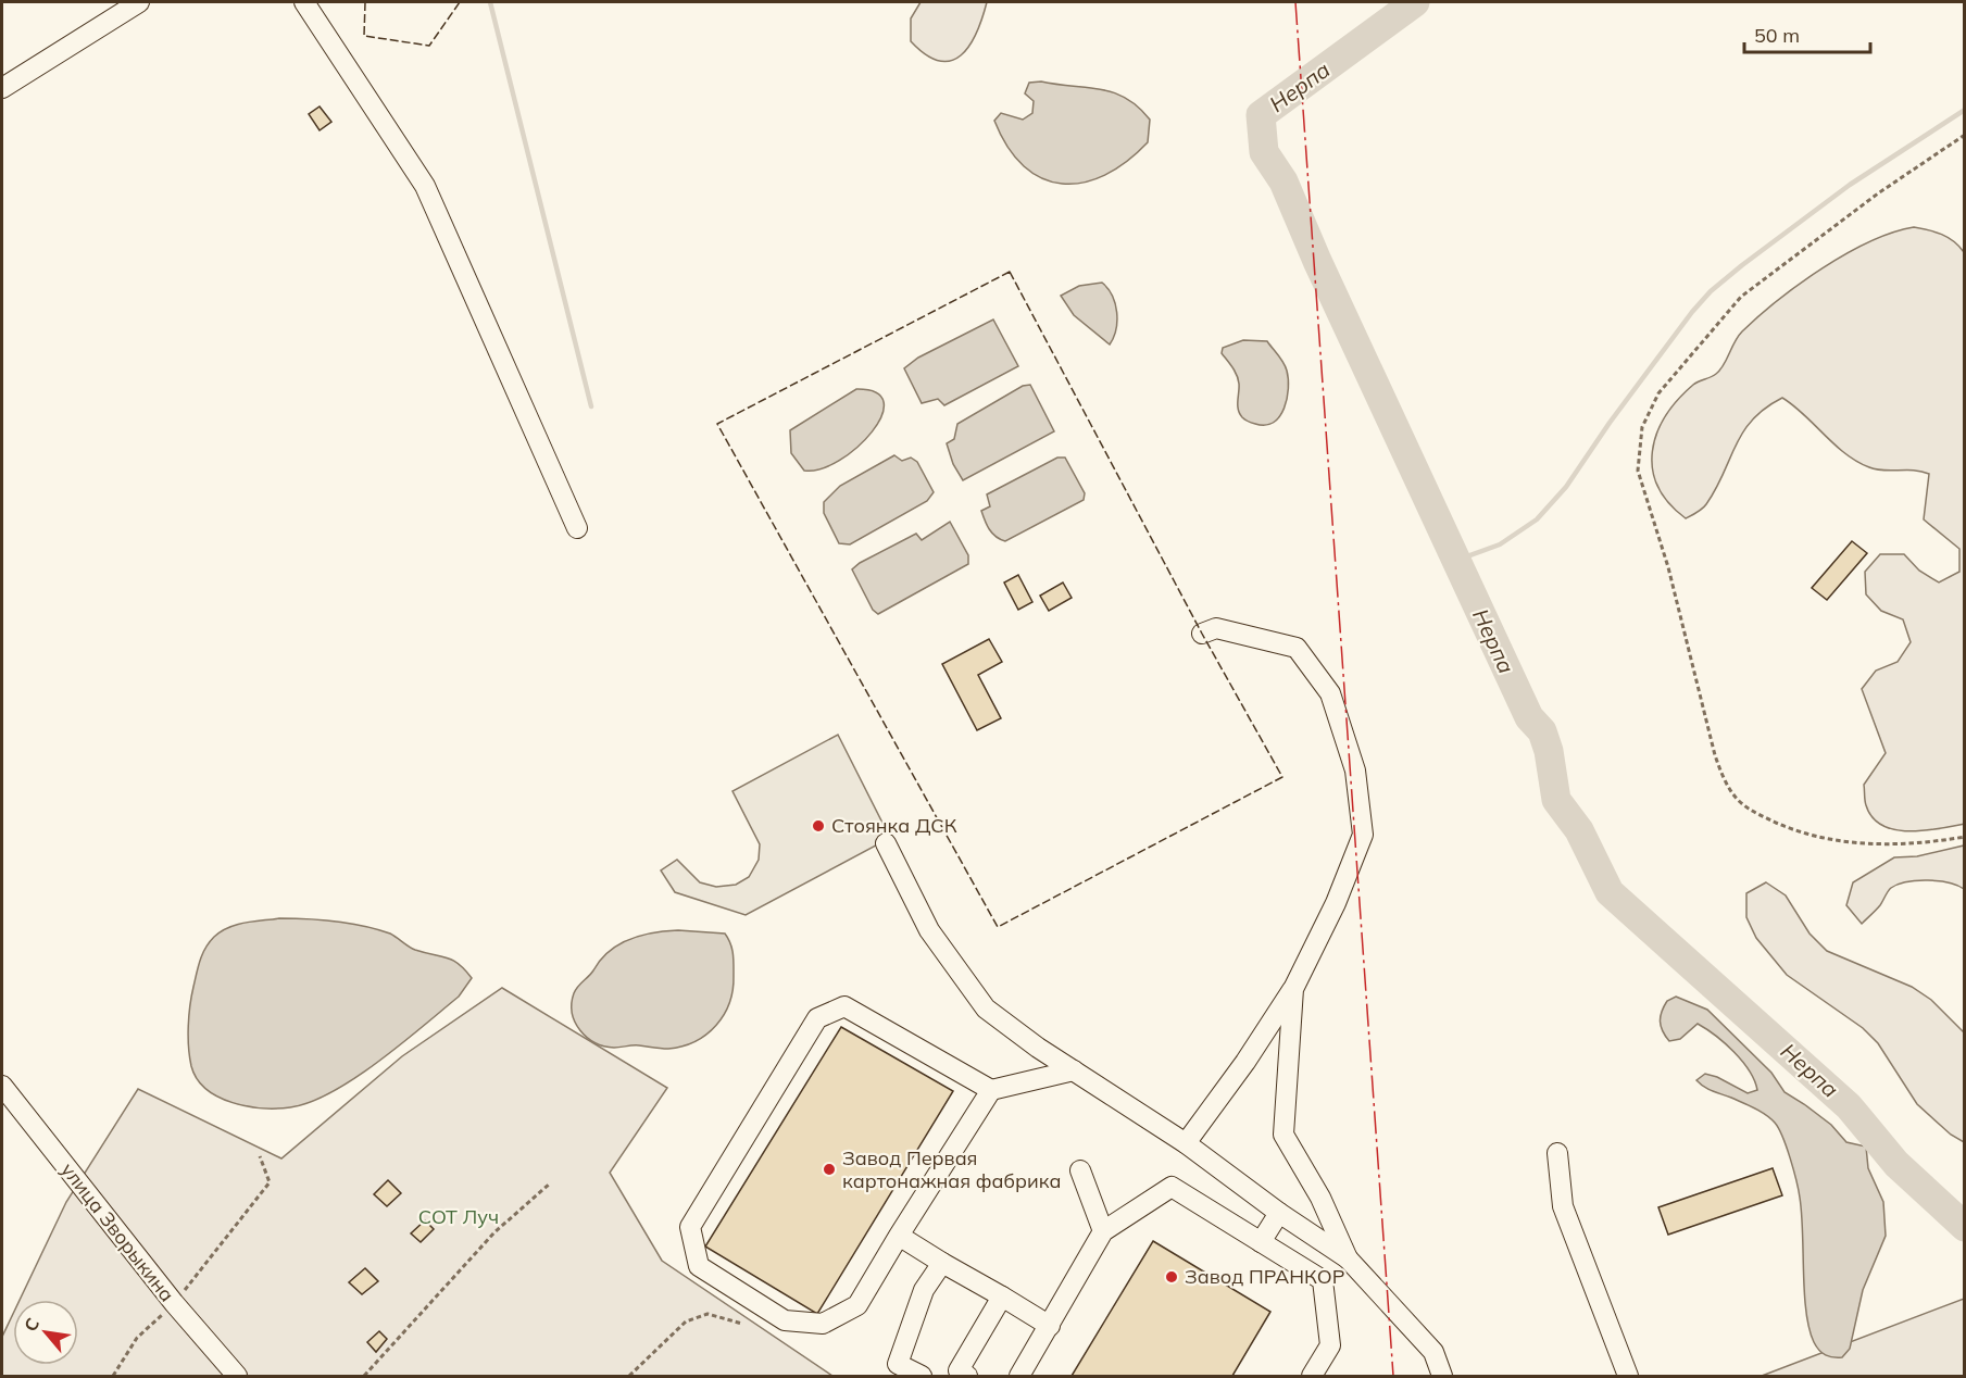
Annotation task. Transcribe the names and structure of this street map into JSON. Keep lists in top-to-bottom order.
{
  "streets": {
    "street": ["улица Зворыкина"]
  },
  "water": ["Нерпа"],
  "parks": ["СОТ Луч"],
  "places": ["Стоянка ДСК", "Завод Первая картонажная фабрика", "Завод ПРАНКОР"],
  "scale_bar": "50 m",
  "north": "top left"
}
